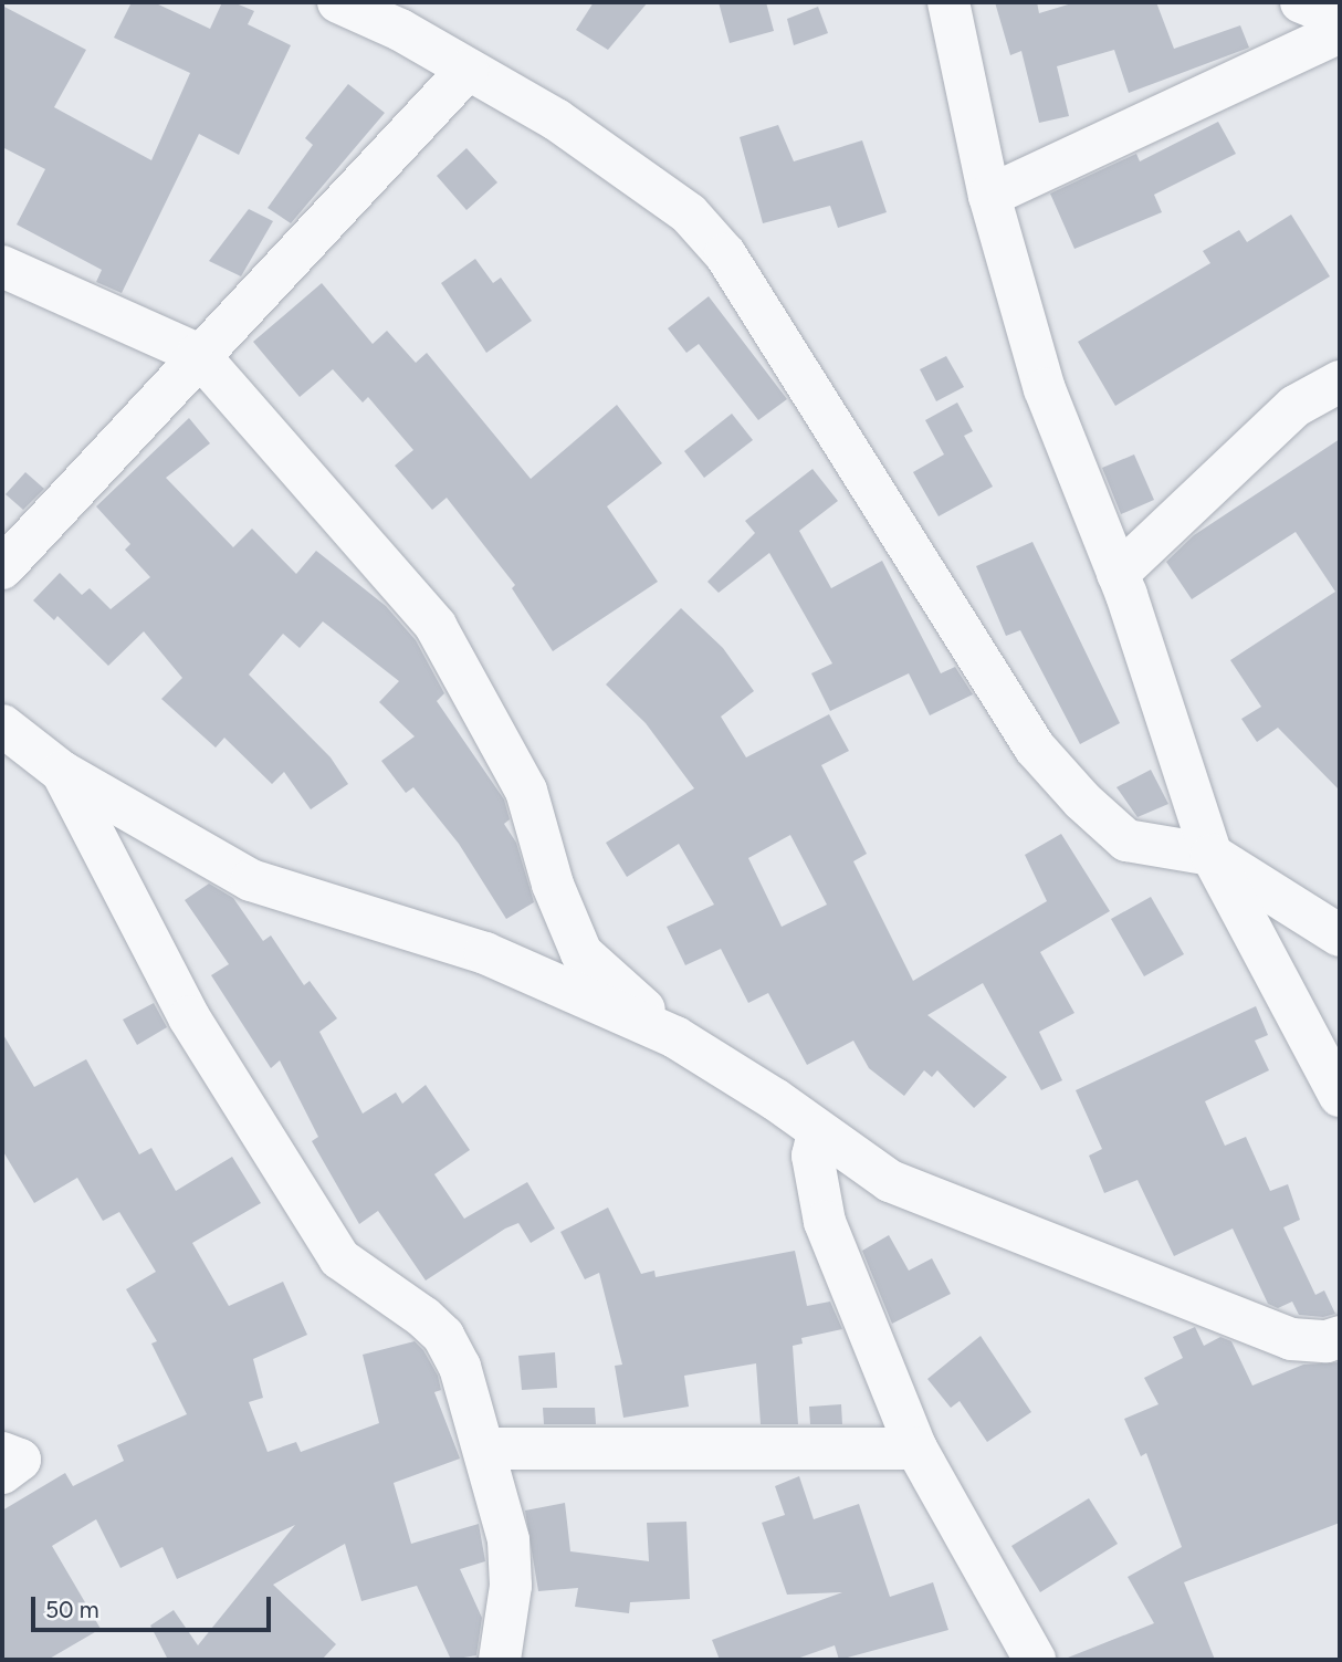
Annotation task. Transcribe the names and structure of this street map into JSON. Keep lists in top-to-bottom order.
{
  "scale_bar": "50 m"
}
